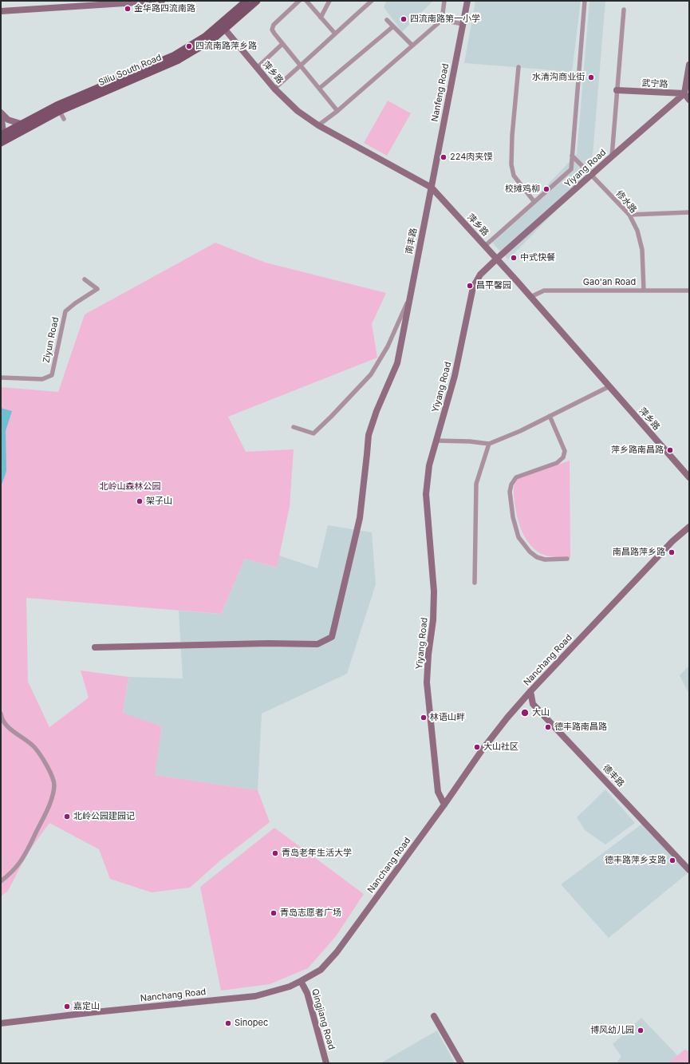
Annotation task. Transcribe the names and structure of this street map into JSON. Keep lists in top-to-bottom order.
{
  "streets": {
    "main road": ["Siliu South Road"],
    "street": [
      "萍乡路",
      "武宁路",
      "Nanfeng Road",
      "Yiyang Road",
      "修水路",
      "南丰路",
      "Gao'an Road",
      "Ziyun Road",
      "Nanchang Road",
      "德丰路",
      "Qingjiang Road"
    ]
  },
  "crossings": [
    ["Siliu South Road", "萍乡路"],
    ["萍乡路", "Nanfeng Road"],
    ["萍乡路", "Yiyang Road"],
    ["萍乡路", "南丰路"],
    ["萍乡路", "Gao'an Road"],
    ["武宁路", "Yiyang Road"],
    ["Nanfeng Road", "南丰路"],
    ["Yiyang Road", "修水路"],
    ["Yiyang Road", "Nanchang Road"],
    ["修水路", "Gao'an Road"],
    ["Nanchang Road", "德丰路"],
    ["Nanchang Road", "Qingjiang Road"]
  ],
  "parks": ["北岭山森林公园"],
  "places": [
    "金华路四流南路",
    "四流南路第一小学",
    "四流南路萍乡路",
    "水清沟商业街",
    "224肉夹馍",
    "校摊鸡柳",
    "中式快餐",
    "昌平馨园",
    "萍乡路南昌路",
    "架子山",
    "南昌路萍乡路",
    "大山",
    "林语山畔",
    "德丰路南昌路",
    "大山社区",
    "北岭公园建园记",
    "青岛老年生活大学",
    "德丰路萍乡支路",
    "青岛志愿者广场",
    "嘉定山",
    "Sinopec",
    "博风幼儿园"
  ]
}
